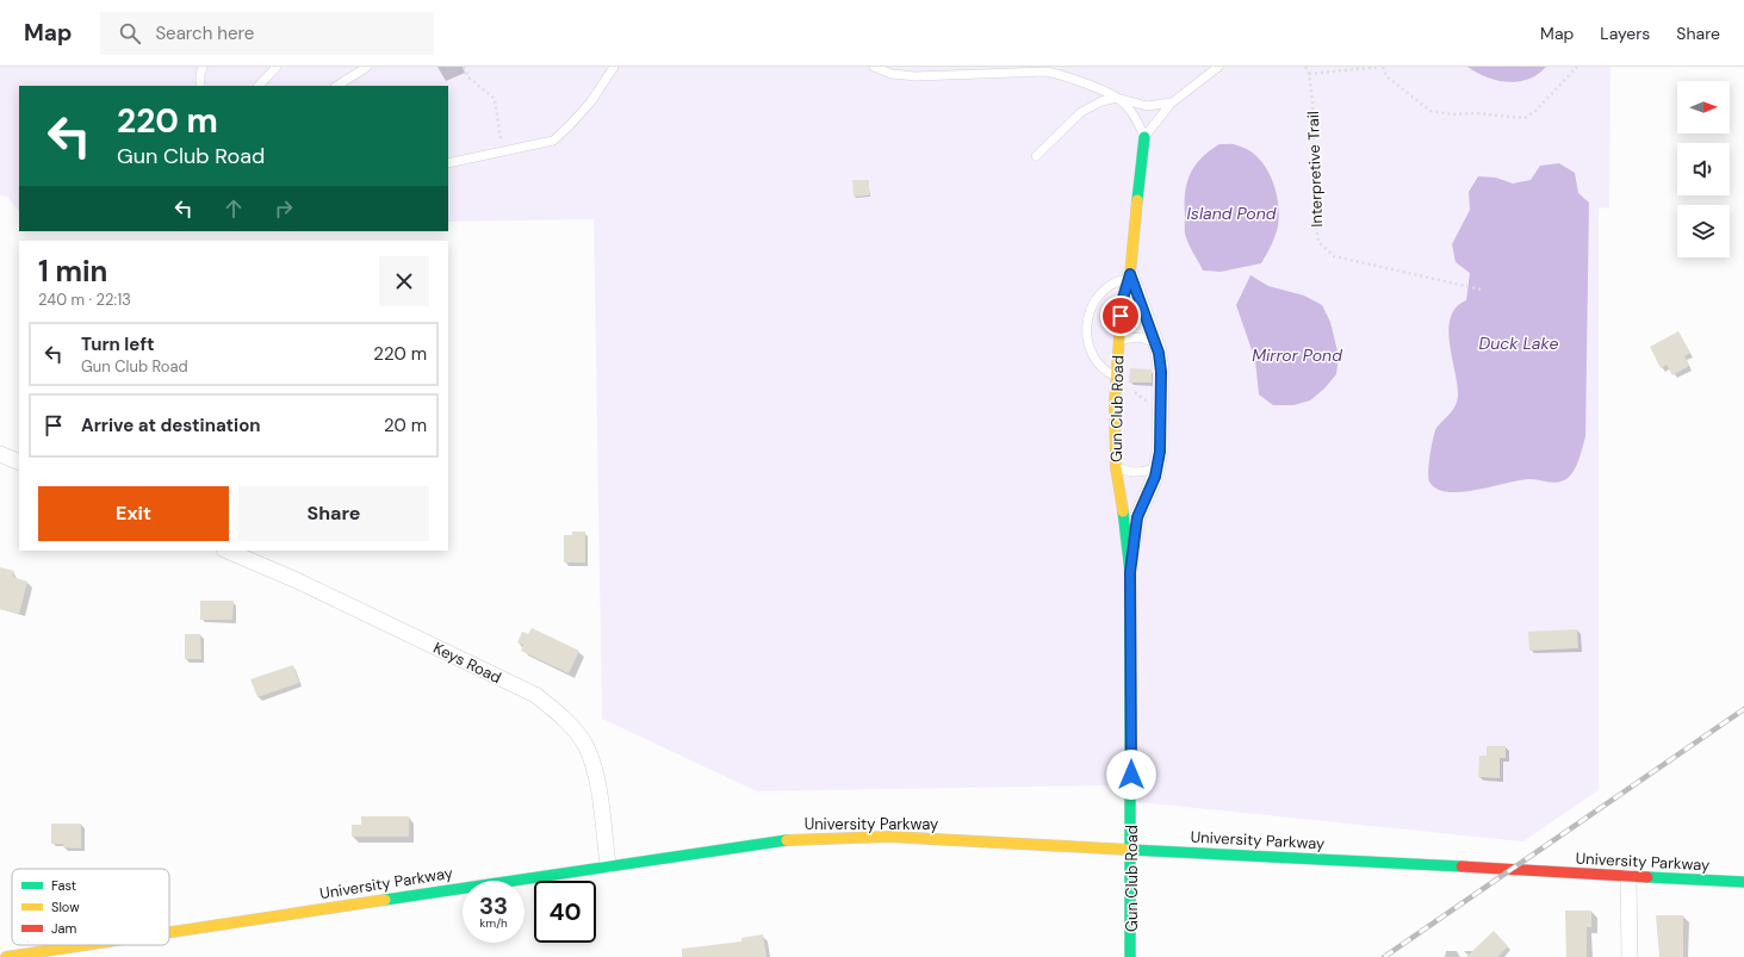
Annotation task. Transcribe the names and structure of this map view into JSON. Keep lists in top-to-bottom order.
{
  "streets": {
    "main road": ["Gun Club Road", "University Parkway"],
    "street": ["Keys Road"],
    "path": ["Interpretive Trail"]
  },
  "crossings": [
    ["Gun Club Road", "University Parkway"],
    ["Keys Road", "University Parkway"]
  ],
  "water": ["Island Pond", "Duck Lake", "Mirror Pond"],
  "legend": ["Fast", "Slow", "Jam"],
  "north": "right",
  "page": {
    "header": "Map",
    "search": "Search here",
    "nav": ["Map", "Layers", "Share"],
    "turn": ["220 m", "Gun Club Road"],
    "heading": ["1 min", "240 m · 22:13"],
    "list": [
      {
        "name": "Turn left",
        "note": "Gun Club Road",
        "value": "220 m"
      },
      {
        "name": "Arrive at destination",
        "value": "20 m"
      }
    ],
    "buttons": ["Exit", "Share"],
    "speed": "33 km/h",
    "limit": "40"
  }
}
